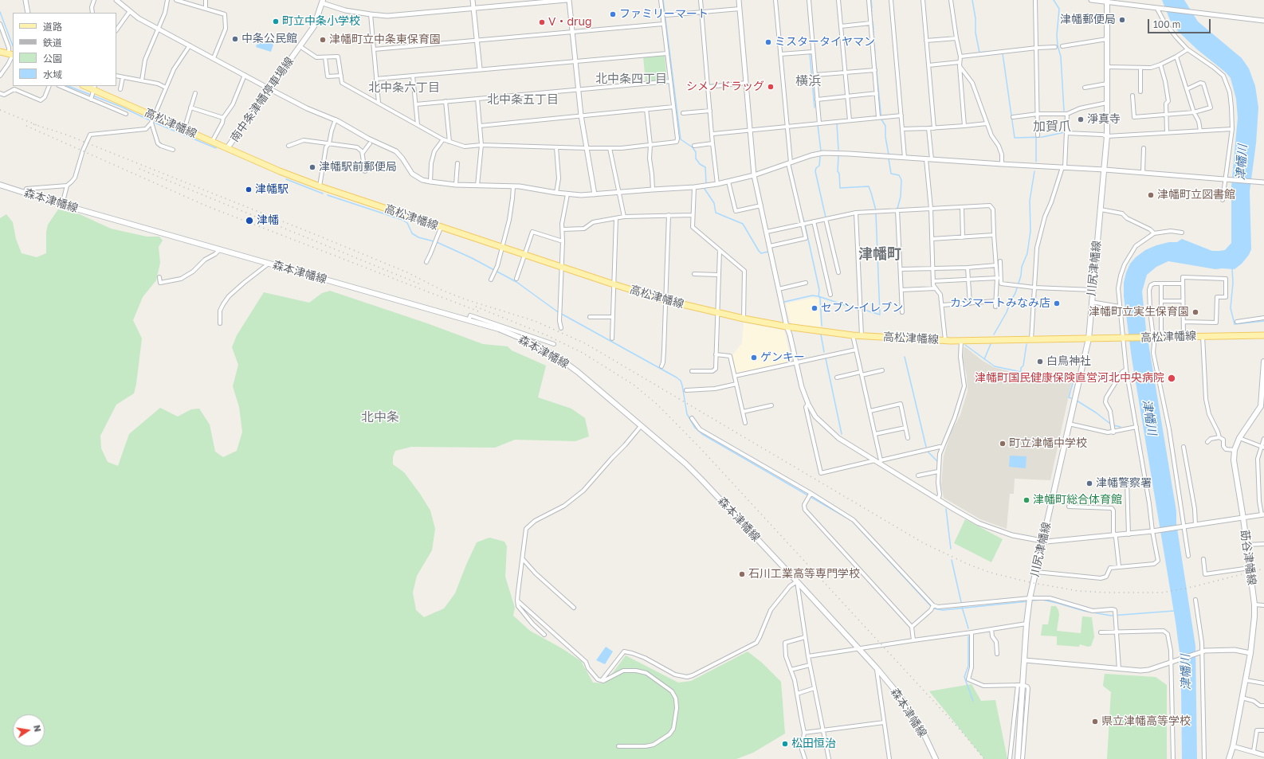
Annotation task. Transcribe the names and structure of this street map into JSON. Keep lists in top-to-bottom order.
{
  "streets": {
    "main road": [
      "南中条津幡停車場線",
      "高松津幡線",
      "森本津幡線",
      "川尻津幡線",
      "莇谷津幡線"
    ]
  },
  "crossings": [
    ["南中条津幡停車場線", "高松津幡線"],
    ["高松津幡線", "川尻津幡線"]
  ],
  "districts": [
    "北中条四丁目",
    "横浜",
    "北中条六丁目",
    "北中条五丁目",
    "加賀爪",
    "津幡町",
    "北中条"
  ],
  "water": ["津幡川"],
  "places": [
    "ファミリーマート",
    "津幡郵便局",
    "町立中条小学校",
    "V・drug",
    "中条公民館",
    "津幡町立中条東保育園",
    "ミスタータイヤマン",
    "シメノドラッグ",
    "淨真寺",
    "津幡駅前郵便局",
    "津幡駅",
    "津幡町立図書館",
    "津幡",
    "カジマートみなみ店",
    "セブン-イレブン",
    "津幡町立実生保育園",
    "ゲンキー",
    "白鳥神社",
    "津幡町国民健康保険直営河北中央病院",
    "町立津幡中学校",
    "津幡警察署",
    "津幡町総合体育館",
    "石川工業高等専門学校",
    "県立津幡高等学校",
    "松田恒治"
  ],
  "legend": [
    "道路",
    "鉄道",
    "公園",
    "水域"
  ],
  "scale_bar": "100 m",
  "north": "right"
}
